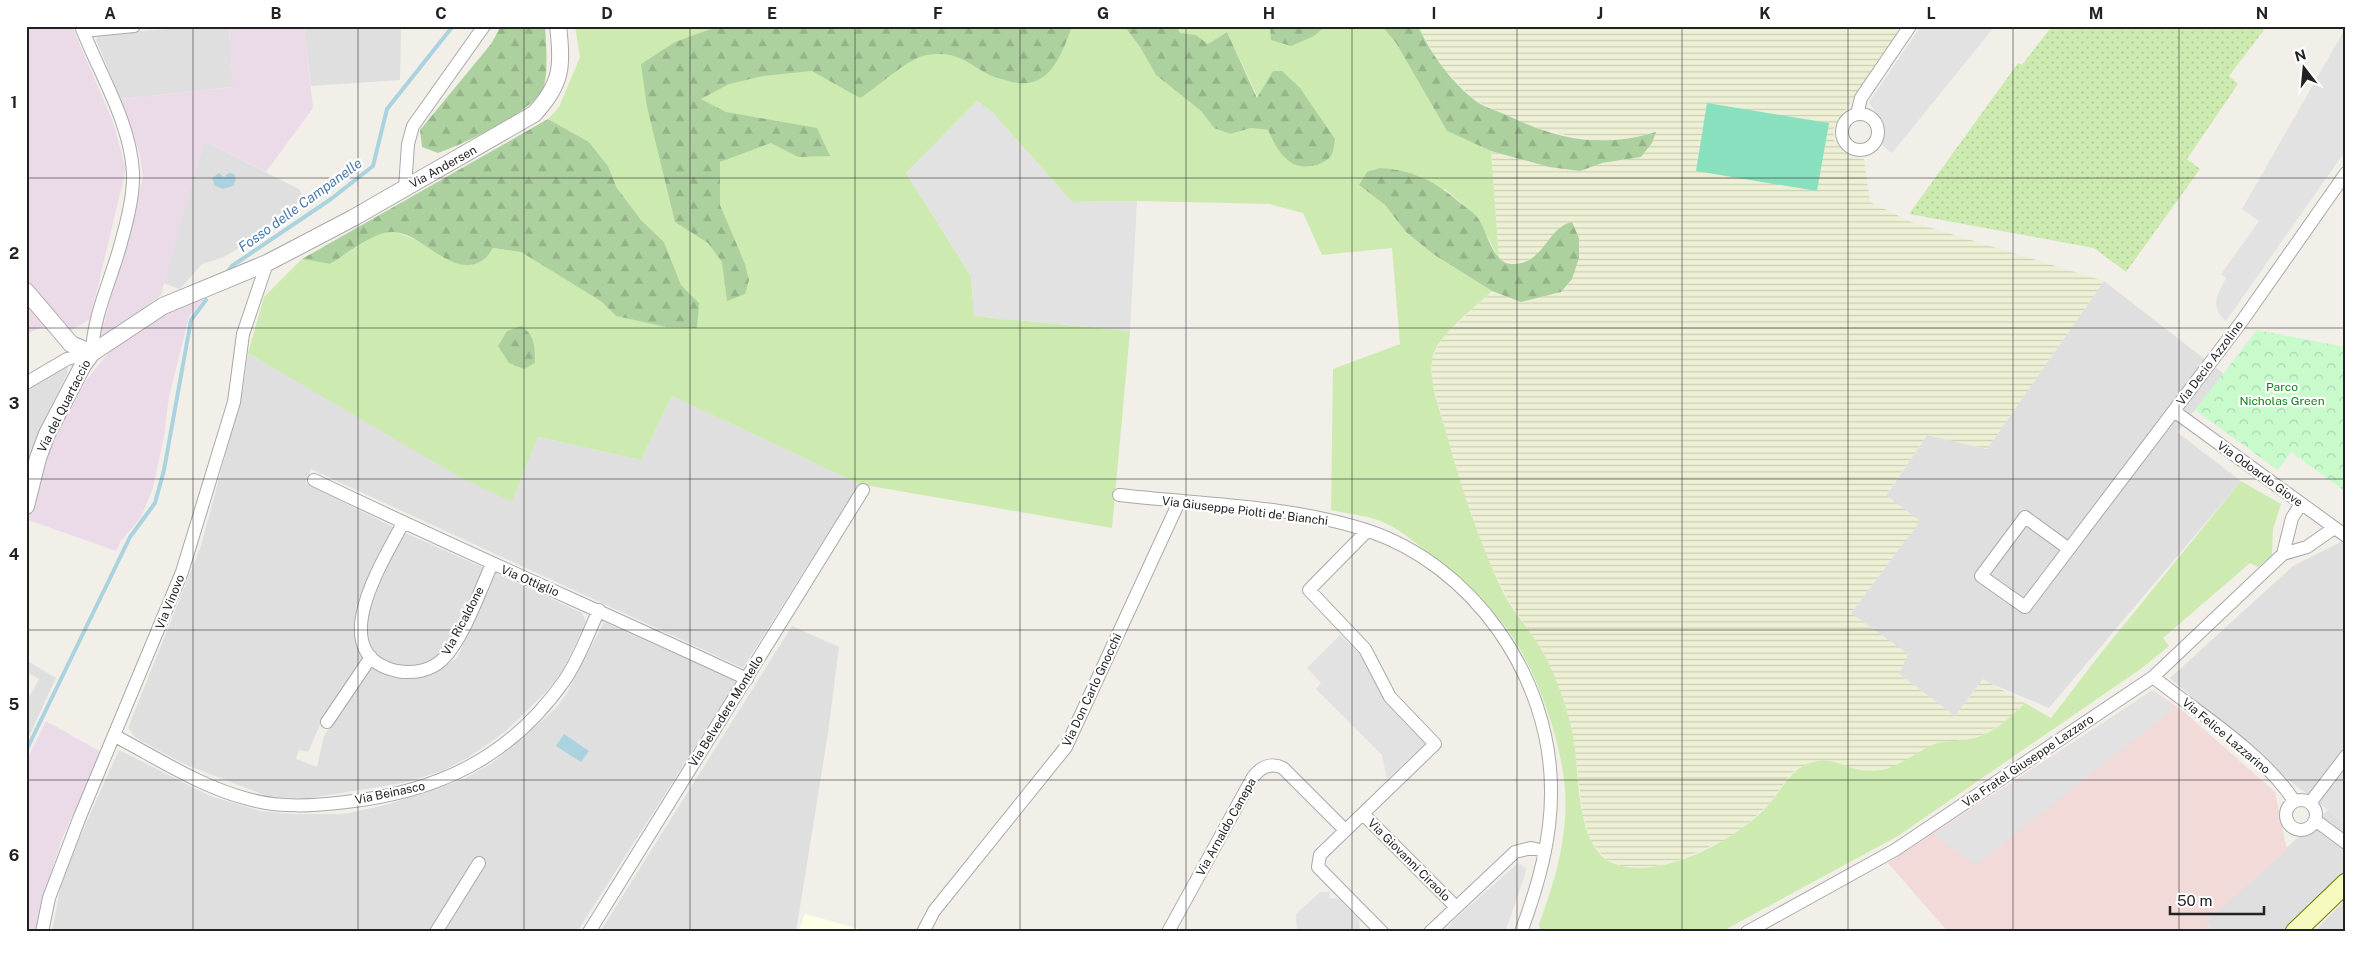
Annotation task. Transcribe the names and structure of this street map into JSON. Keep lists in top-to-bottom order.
{
  "streets": {
    "street": [
      "Via Andersen",
      "Via Decio Azzolino",
      "Via del Quartaccio",
      "Via Odoardo Giove",
      "Via Giuseppe Piolti de' Bianchi",
      "Via Ottiglio",
      "Via Vinovo",
      "Via Ricaldone",
      "Via Don Carlo Gnocchi",
      "Via Belvedere Montello",
      "Via Felice Lazzarino",
      "Via Fratel Giuseppe Lazzaro",
      "Via Beinasco",
      "Via Arnaldo Canepa",
      "Via Giovanni Ciraolo"
    ]
  },
  "crossings": [
    ["Via Andersen", "Via del Quartaccio"],
    ["Via Andersen", "Via Vinovo"],
    ["Via Decio Azzolino", "Via Odoardo Giove"],
    ["Via del Quartaccio", "Via Vinovo"],
    ["Via Giuseppe Piolti de' Bianchi", "Via Don Carlo Gnocchi"],
    ["Via Ottiglio", "Via Ricaldone"],
    ["Via Ottiglio", "Via Belvedere Montello"],
    ["Via Ottiglio", "Via Beinasco"],
    ["Via Vinovo", "Via Beinasco"],
    ["Via Felice Lazzarino", "Via Fratel Giuseppe Lazzaro"]
  ],
  "water": ["Fosso delle Campanelle"],
  "parks": ["Parco Nicholas Green"],
  "scale_bar": "50 m",
  "north": "top",
  "grid": {
    "columns": [
      "A",
      "B",
      "C",
      "D",
      "E",
      "F",
      "G",
      "H",
      "I",
      "J",
      "K",
      "L",
      "M",
      "N"
    ],
    "rows": [
      "1",
      "2",
      "3",
      "4",
      "5",
      "6"
    ]
  }
}
